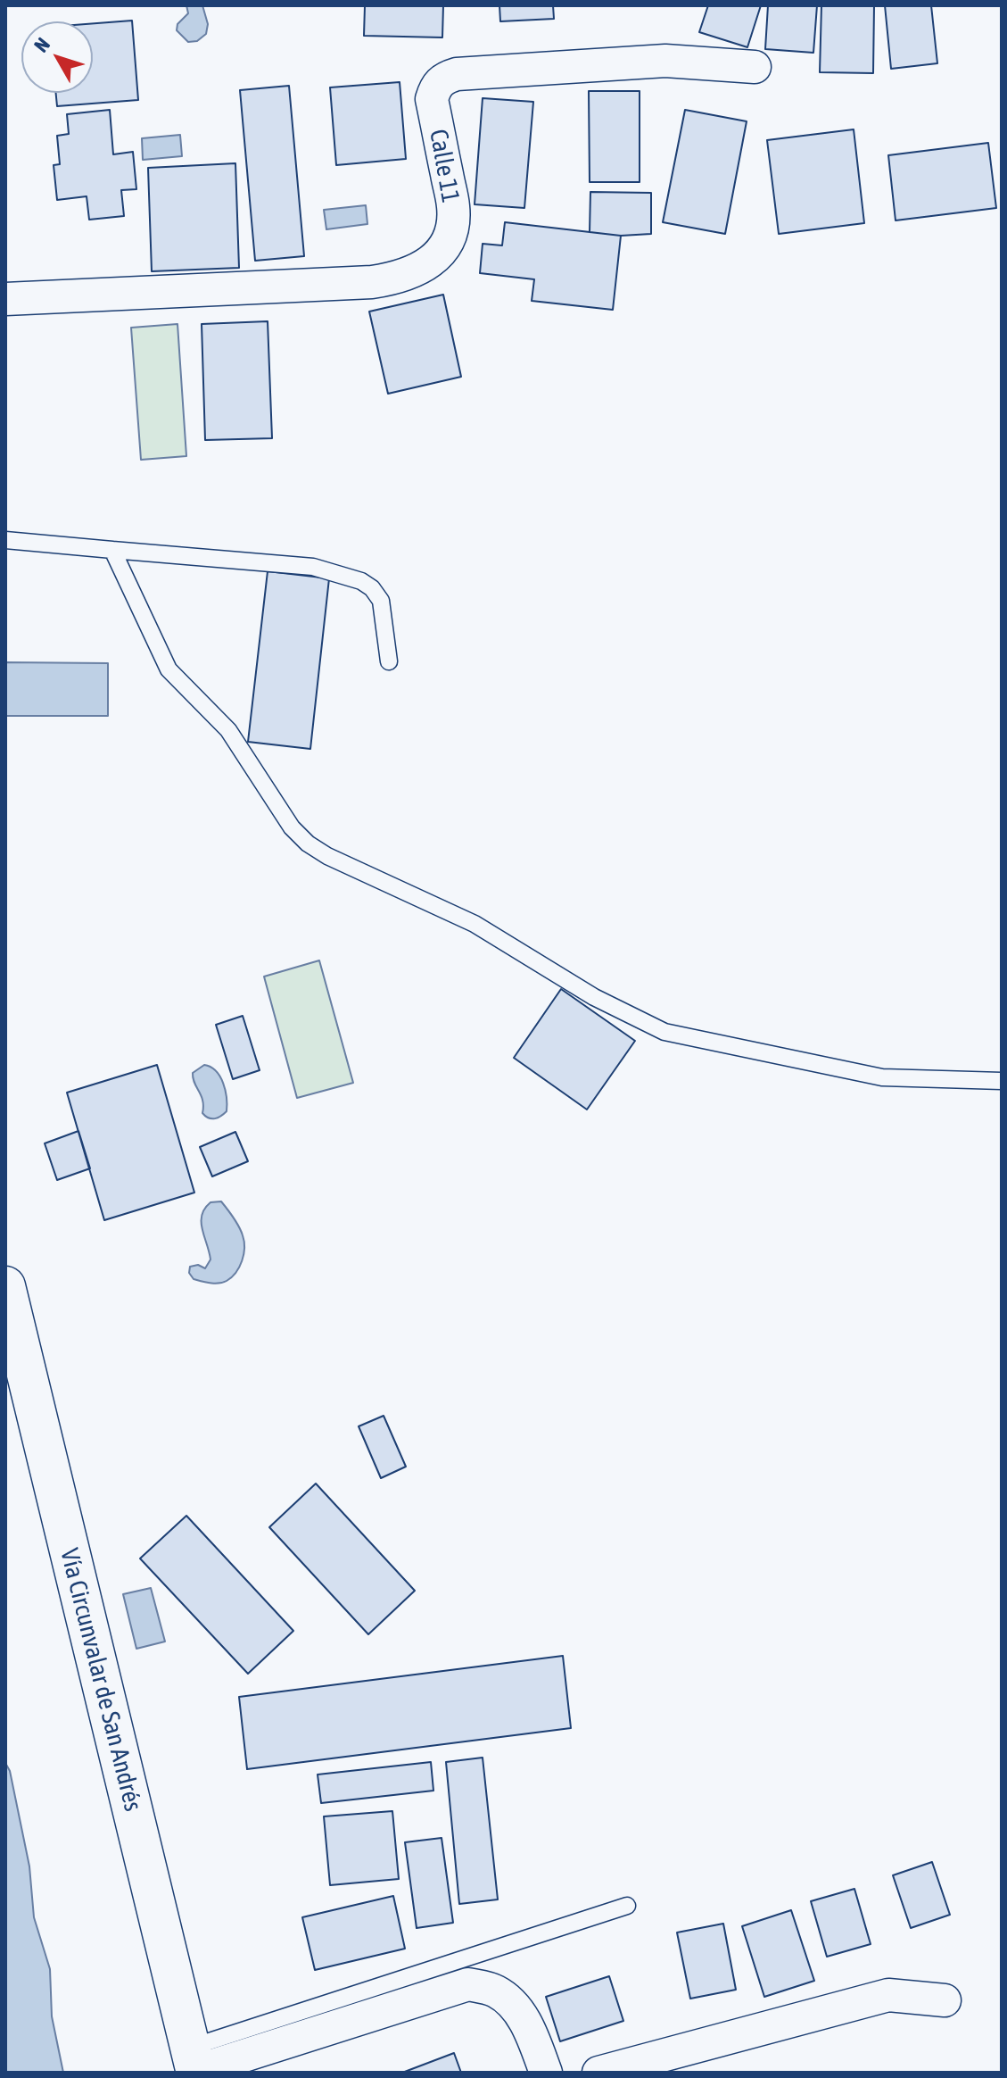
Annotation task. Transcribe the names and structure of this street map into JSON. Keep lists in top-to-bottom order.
{
  "streets": {
    "highway": ["Vía Circunvalar de San Andrés"],
    "street": ["Calle 11"]
  },
  "north": "top left"
}
